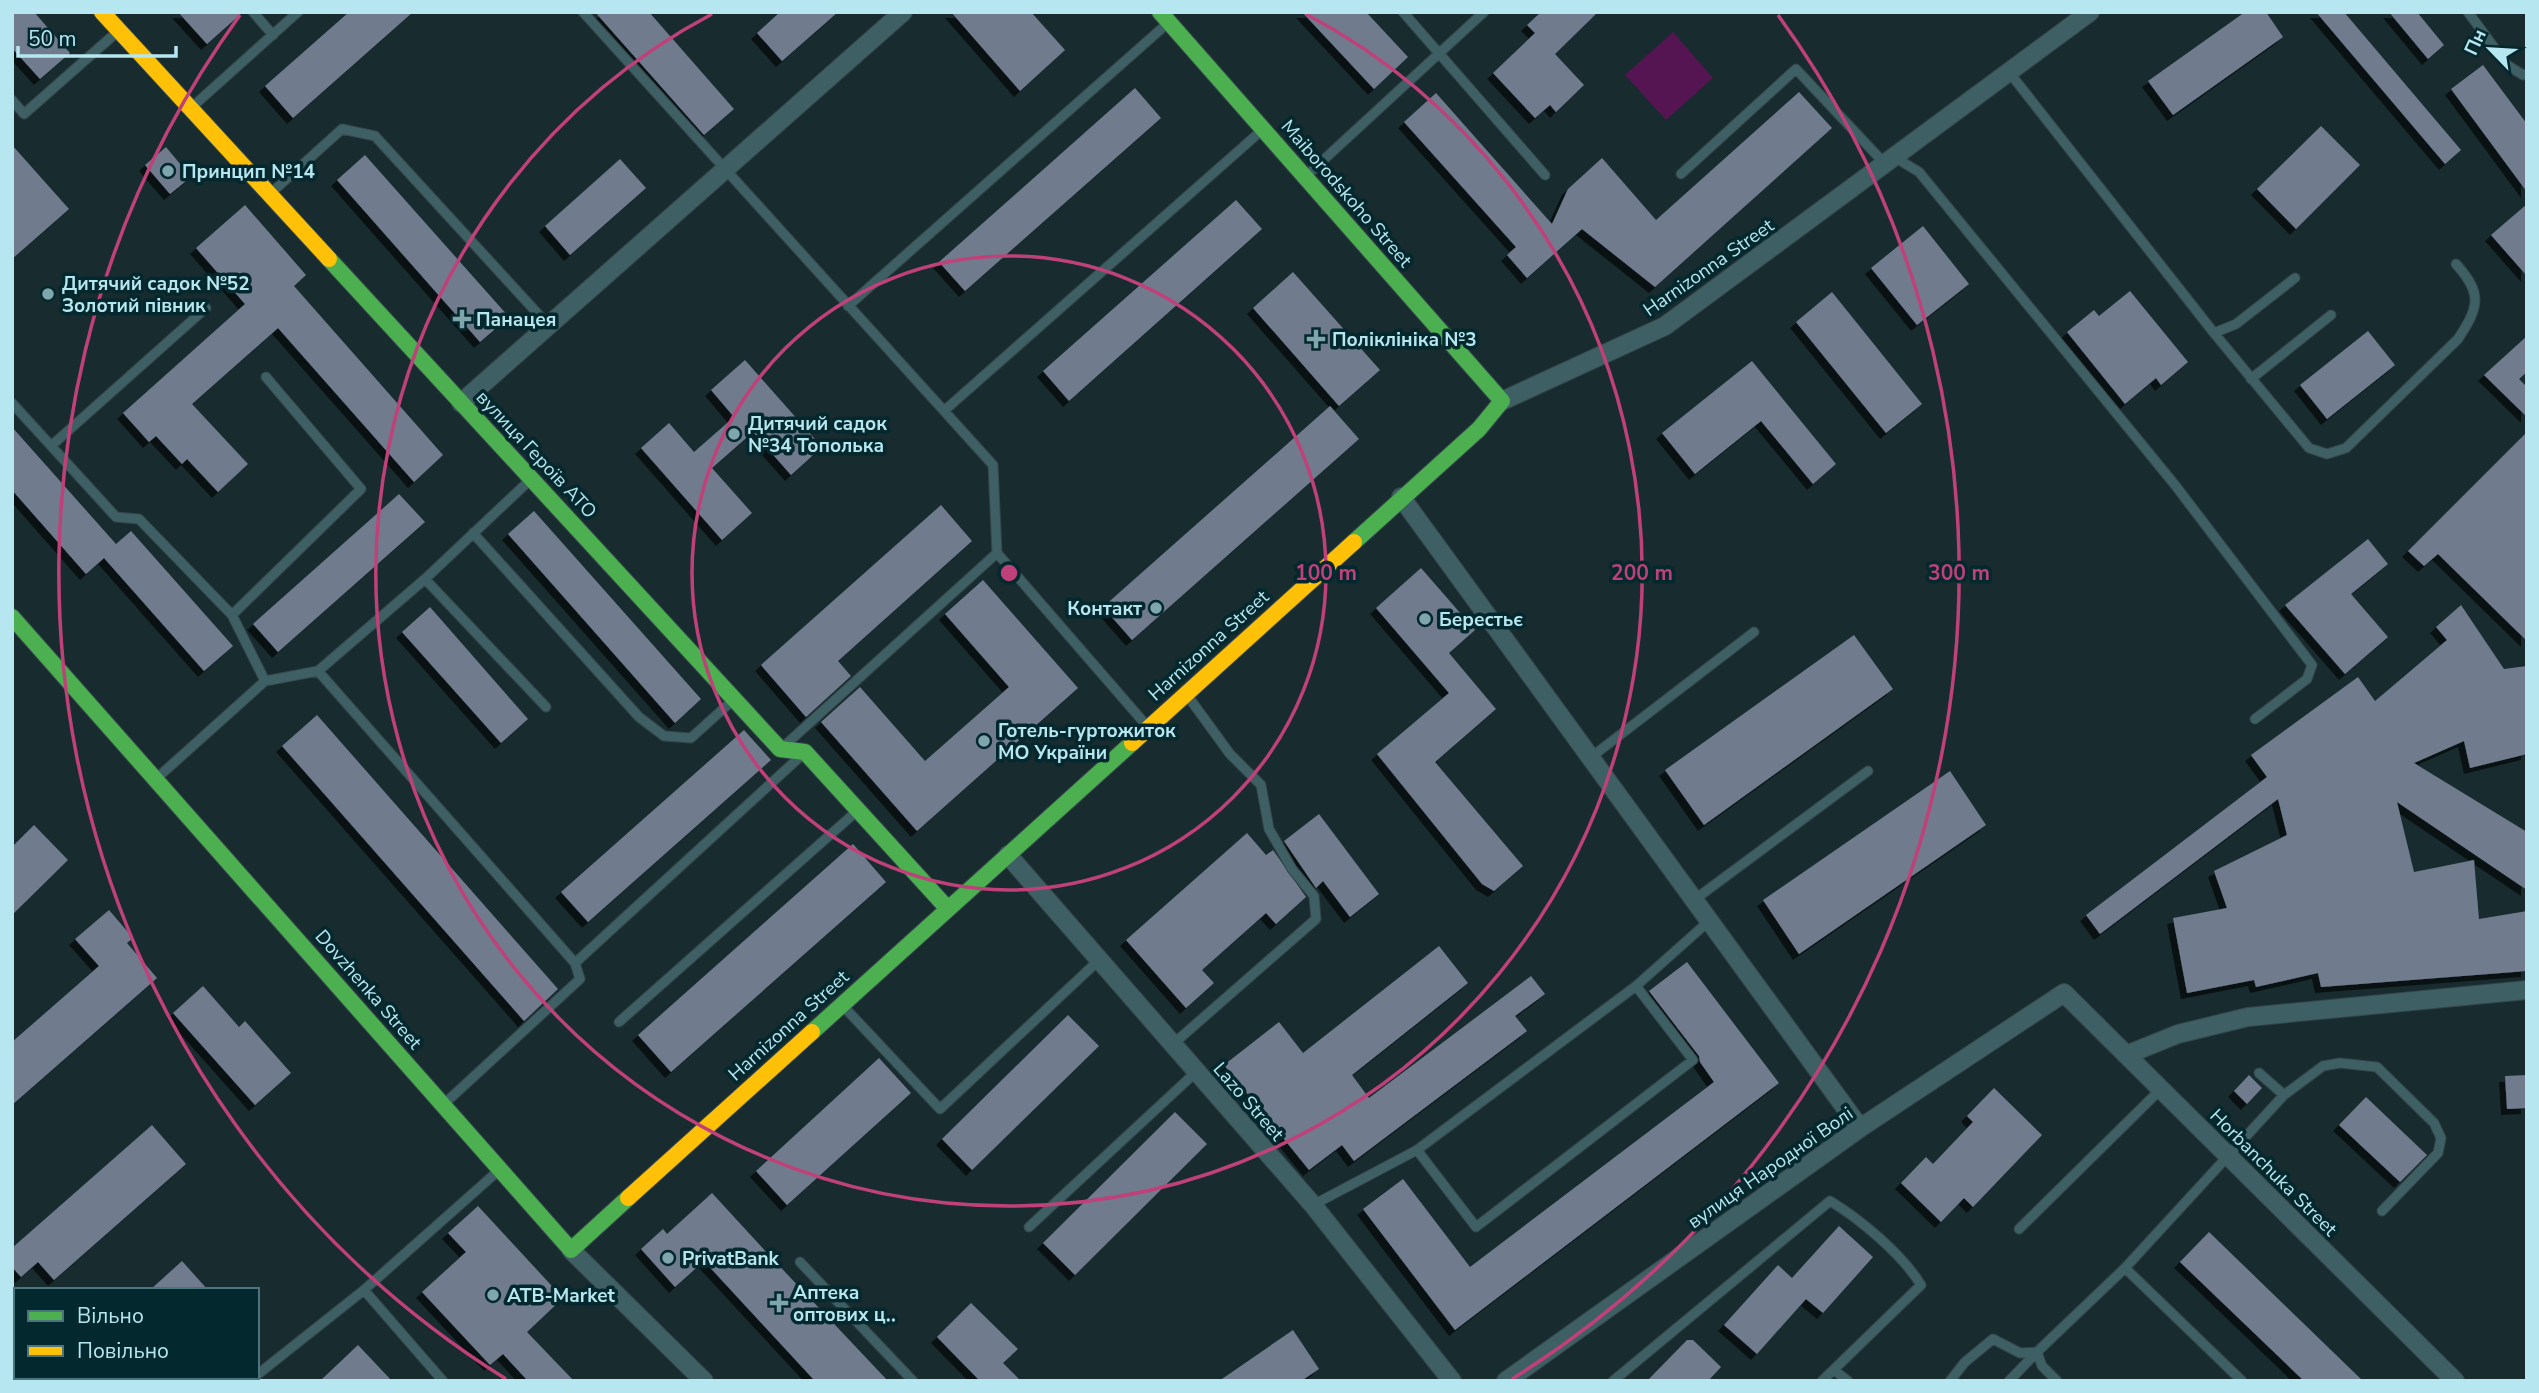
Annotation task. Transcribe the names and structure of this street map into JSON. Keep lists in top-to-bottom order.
{
  "streets": {
    "street": [
      "Maiborodskoho Street",
      "Harnizonna Street",
      "вулиця Героїв АТО",
      "Dovzhenka Street",
      "Lazo Street",
      "вулиця Народної Волі",
      "Horbanchuka Street"
    ]
  },
  "crossings": [
    ["Maiborodskoho Street", "Harnizonna Street"],
    ["Harnizonna Street", "Dovzhenka Street"],
    ["Harnizonna Street", "Lazo Street"],
    ["вулиця Народної Волі", "Horbanchuka Street"]
  ],
  "places": {
    "other": [
      "Принцип №14",
      "Дитячий садок №52 Золотий півник",
      "Дитячий садок №34 Тополька",
      "Контакт",
      "Берестьє",
      "Готель-гуртожиток МО України",
      "PrivatBank",
      "ATB-Market"
    ],
    "health": ["Панацея", "Поліклініка №3", "Аптека оптових ц‥"]
  },
  "legend": ["Вільно", "Повільно"],
  "scale_bar": "50 m",
  "north": "top left",
  "rings": ["100 m", "200 m", "300 m"]
}
